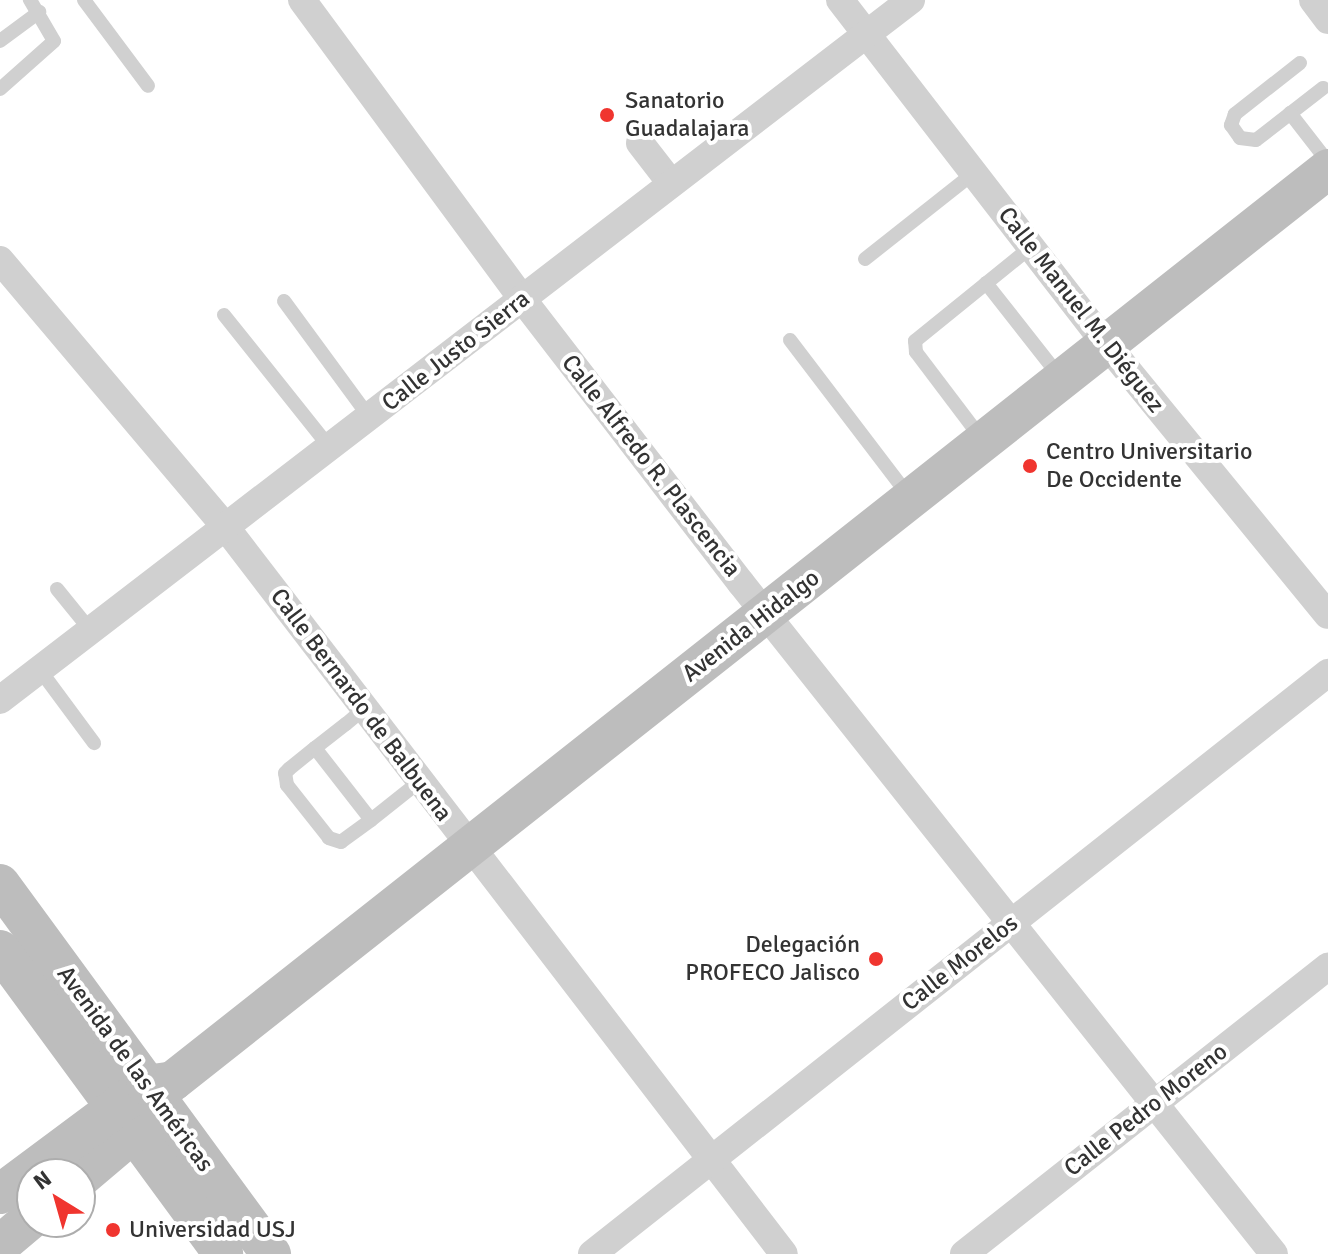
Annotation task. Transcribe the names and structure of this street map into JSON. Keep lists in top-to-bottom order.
{
  "streets": {
    "main road": ["Avenida Hidalgo", "Avenida de las Américas"],
    "street": [
      "Calle Manuel M. Diéguez",
      "Calle Justo Sierra",
      "Calle Alfredo R. Plascencia",
      "Calle Bernardo de Balbuena",
      "Calle Morelos",
      "Calle Pedro Moreno"
    ]
  },
  "crossings": [
    ["Calle Manuel M. Diéguez", "Calle Justo Sierra"],
    ["Calle Manuel M. Diéguez", "Avenida Hidalgo"],
    ["Calle Justo Sierra", "Calle Alfredo R. Plascencia"],
    ["Calle Justo Sierra", "Calle Bernardo de Balbuena"],
    ["Calle Alfredo R. Plascencia", "Avenida Hidalgo"],
    ["Calle Alfredo R. Plascencia", "Calle Morelos"],
    ["Calle Alfredo R. Plascencia", "Calle Pedro Moreno"],
    ["Avenida Hidalgo", "Calle Bernardo de Balbuena"],
    ["Avenida Hidalgo", "Avenida de las Américas"],
    ["Calle Bernardo de Balbuena", "Calle Morelos"]
  ],
  "places": [
    "Sanatorio Guadalajara",
    "Centro Universitario De Occidente",
    "Delegación PROFECO Jalisco",
    "Universidad USJ"
  ],
  "north": "top left"
}
